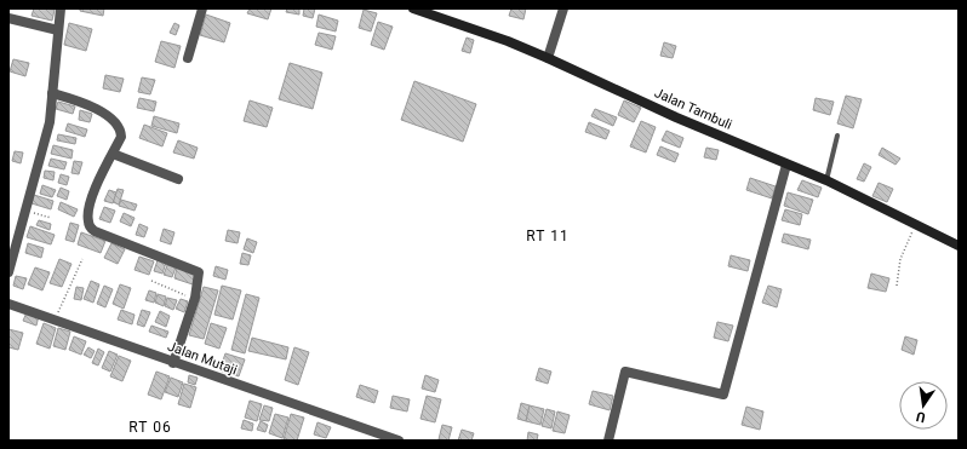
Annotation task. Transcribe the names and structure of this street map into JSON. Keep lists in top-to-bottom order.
{
  "streets": {
    "street": ["Jalan Tambuli", "Jalan Mutaji"]
  },
  "districts": ["RT 11", "RT 06"],
  "north": "bottom"
}
